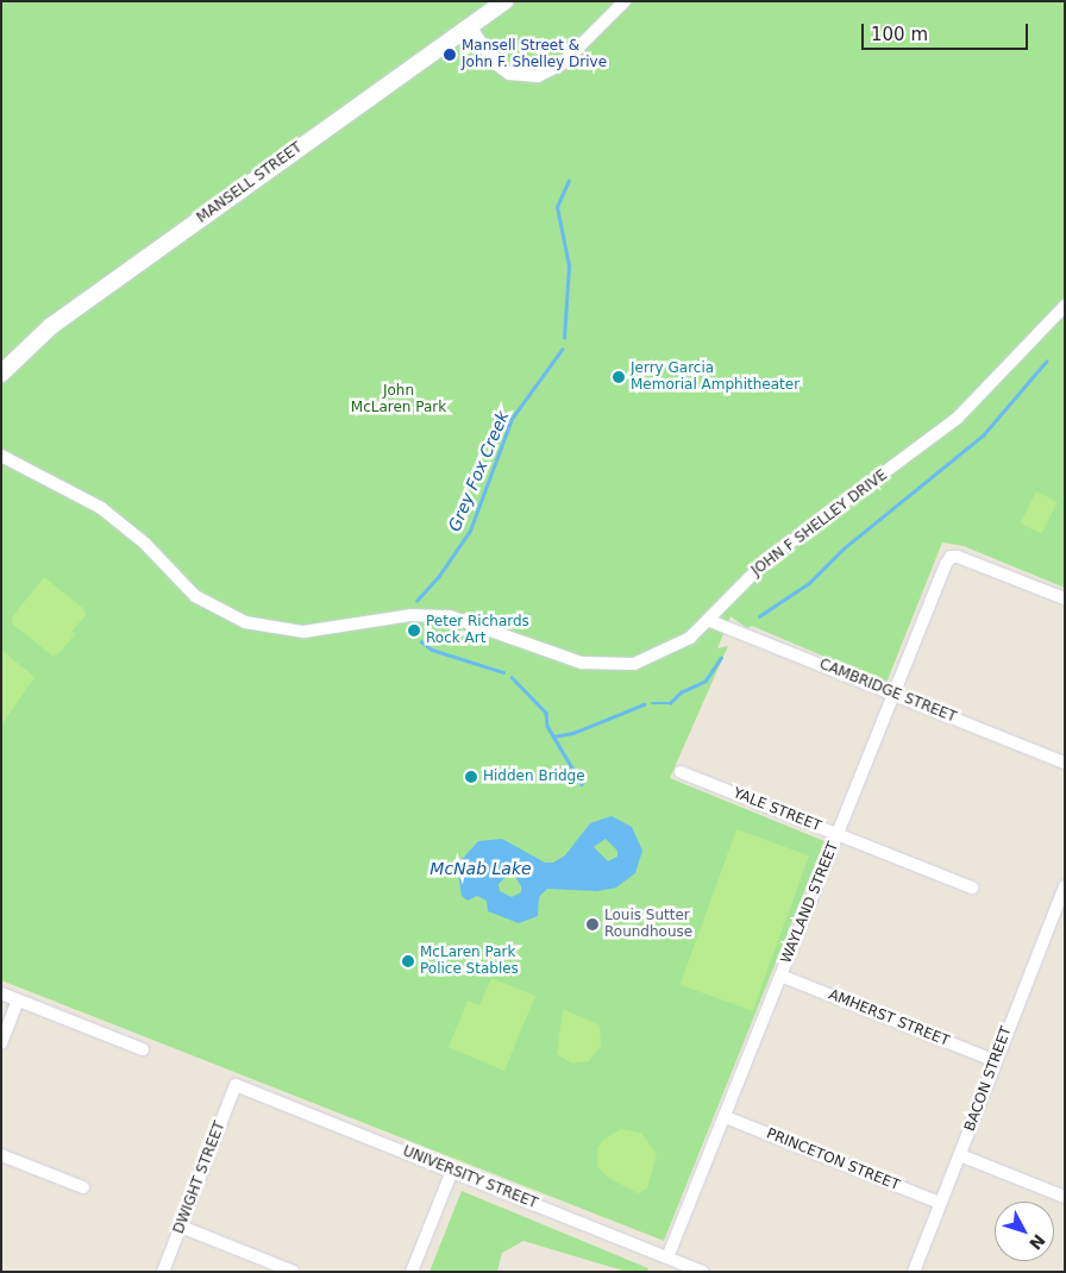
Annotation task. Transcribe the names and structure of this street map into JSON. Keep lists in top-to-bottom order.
{
  "streets": {
    "street": [
      "MANSELL STREET",
      "JOHN F SHELLEY DRIVE",
      "CAMBRIDGE STREET",
      "YALE STREET",
      "WAYLAND STREET",
      "AMHERST STREET",
      "BACON STREET",
      "PRINCETON STREET",
      "DWIGHT STREET",
      "UNIVERSITY STREET"
    ]
  },
  "crossings": [
    ["JOHN F SHELLEY DRIVE", "CAMBRIDGE STREET"],
    ["CAMBRIDGE STREET", "WAYLAND STREET"],
    ["YALE STREET", "WAYLAND STREET"],
    ["WAYLAND STREET", "AMHERST STREET"],
    ["WAYLAND STREET", "PRINCETON STREET"],
    ["WAYLAND STREET", "UNIVERSITY STREET"],
    ["AMHERST STREET", "BACON STREET"],
    ["BACON STREET", "PRINCETON STREET"],
    ["DWIGHT STREET", "UNIVERSITY STREET"]
  ],
  "water": ["Grey Fox Creek", "McNab Lake"],
  "parks": ["John McLaren Park"],
  "places": [
    "Mansell Street & John F. Shelley Drive",
    "Jerry Garcia Memorial Amphitheater",
    "Peter Richards Rock Art",
    "Hidden Bridge",
    "Louis Sutter Roundhouse",
    "McLaren Park Police Stables"
  ],
  "scale_bar": "100 m",
  "north": "bottom right"
}
